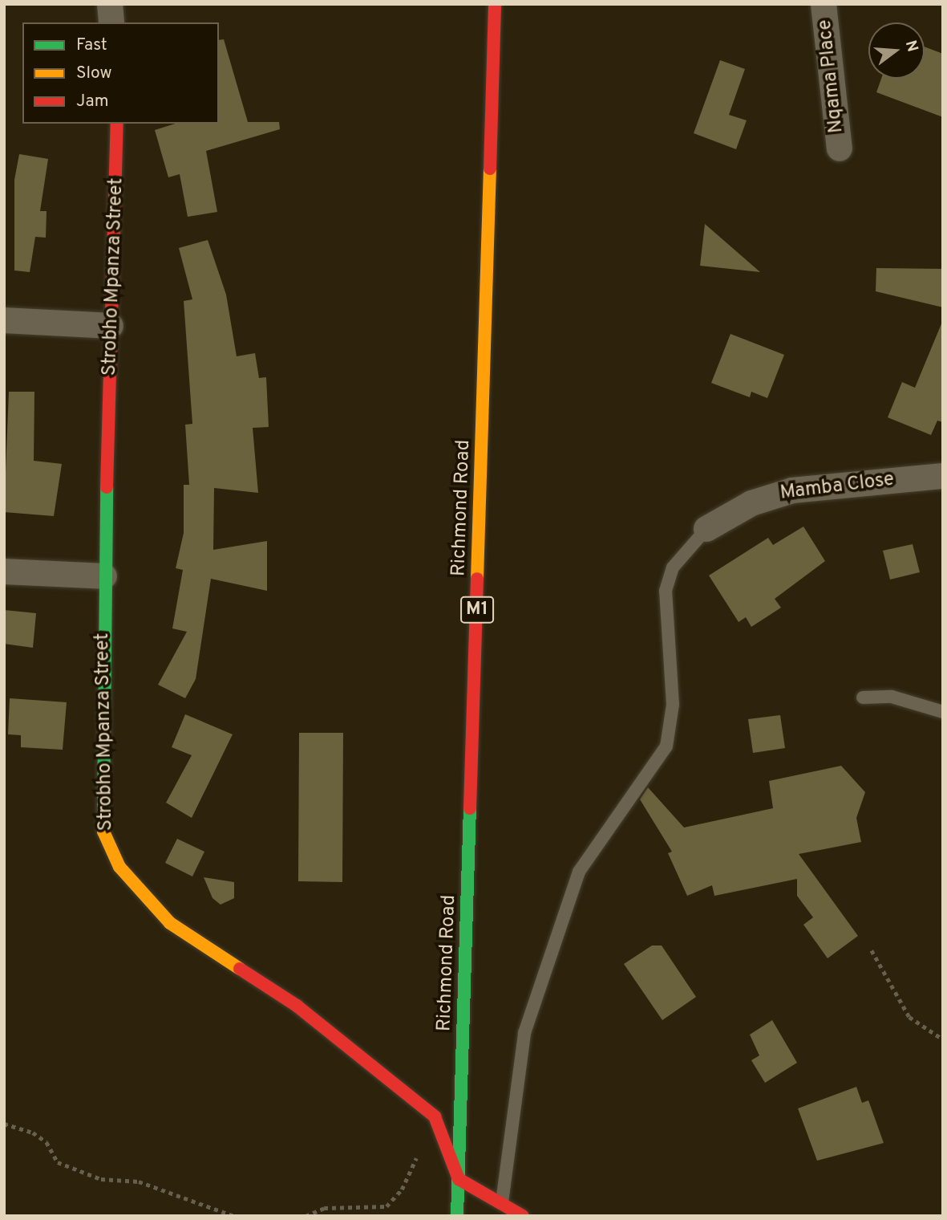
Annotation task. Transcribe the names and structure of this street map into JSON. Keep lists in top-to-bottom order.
{
  "streets": {
    "main road": ["Strobho Mpanza Street", "Richmond Road", "M1"],
    "street": ["Nqama Place", "Mamba Close"]
  },
  "legend": ["Fast", "Slow", "Jam"],
  "north": "right"
}
